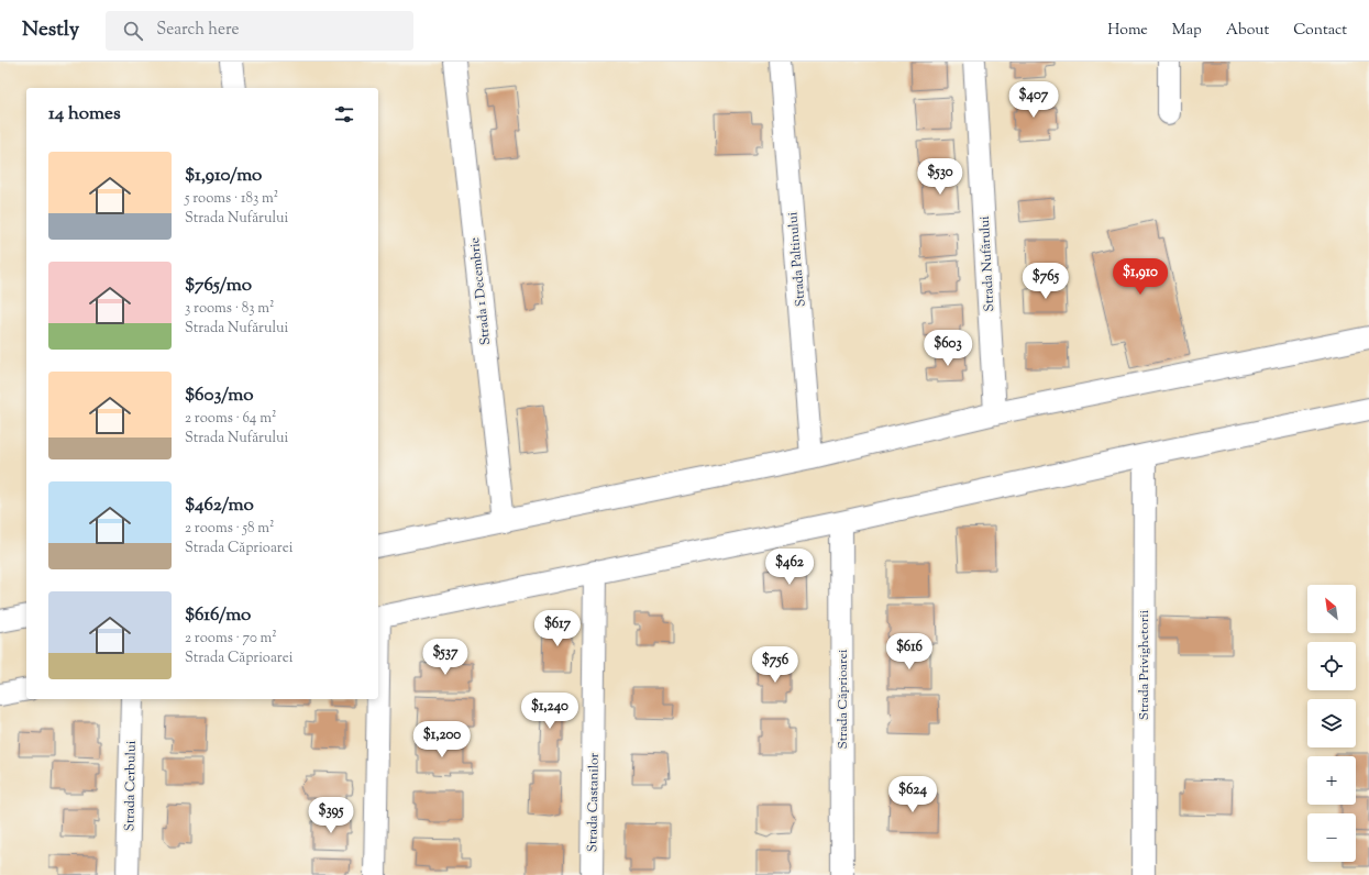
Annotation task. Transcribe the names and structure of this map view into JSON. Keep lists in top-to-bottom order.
{
  "streets": {
    "street": [
      "Strada Paltinului",
      "Strada Nufărului",
      "Strada 1 Decembrie",
      "Strada Privighetorii",
      "Strada Căprioarei",
      "Strada Cerbului",
      "Strada Castanilor"
    ]
  },
  "north": "top left",
  "page": {
    "header": "Nestly",
    "search": "Search here",
    "nav": [
      "Home",
      "Map",
      "About",
      "Contact"
    ],
    "price": [
      "$407",
      "$530",
      "$1,910",
      "$765",
      "$603",
      "$462",
      "$617",
      "$616",
      "$537",
      "$756",
      "$1,240",
      "$1,200",
      "$624",
      "$395"
    ],
    "heading": "14 homes",
    "list": [
      {
        "name": "$1,910/mo",
        "note": "5 rooms · 183 m² · Strada Nufărului"
      },
      {
        "name": "$765/mo",
        "note": "3 rooms · 83 m² · Strada Nufărului"
      },
      {
        "name": "$603/mo",
        "note": "2 rooms · 64 m² · Strada Nufărului"
      },
      {
        "name": "$462/mo",
        "note": "2 rooms · 58 m² · Strada Căprioarei"
      },
      {
        "name": "$616/mo",
        "note": "2 rooms · 70 m² · Strada Căprioarei"
      }
    ],
    "map_buttons": ["+", "−"]
  }
}
